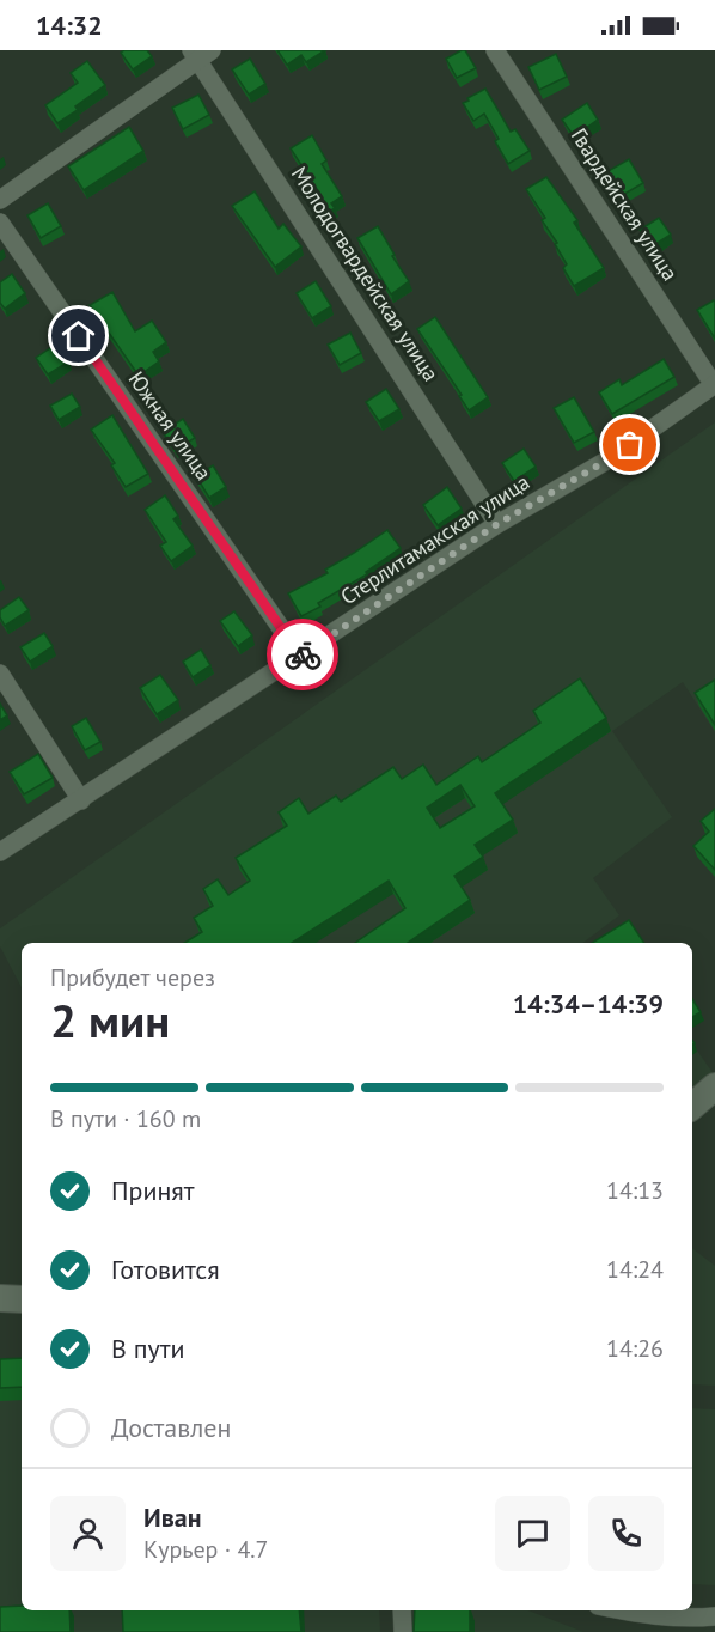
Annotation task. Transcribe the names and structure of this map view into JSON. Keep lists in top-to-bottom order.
{
  "streets": {
    "street": [
      "Гвардейская улица",
      "Молодогвардейская улица",
      "Южная улица",
      "Стерлитамакская улица"
    ]
  },
  "crossings": [
    ["Гвардейская улица", "Стерлитамакская улица"],
    ["Молодогвардейская улица", "Стерлитамакская улица"],
    ["Южная улица", "Стерлитамакская улица"]
  ],
  "page": {
    "status": "14:32",
    "heading": ["2 мин", "Прибудет через", "14:34–14:39"],
    "panel": ["Иван", "Курьер · 4.7"],
    "bar": "В пути · 160 m",
    "list": [
      ["Принят", "14:13"],
      ["Готовится", "14:24"],
      ["В пути", "14:26"],
      "Доставлен"
    ]
  }
}
